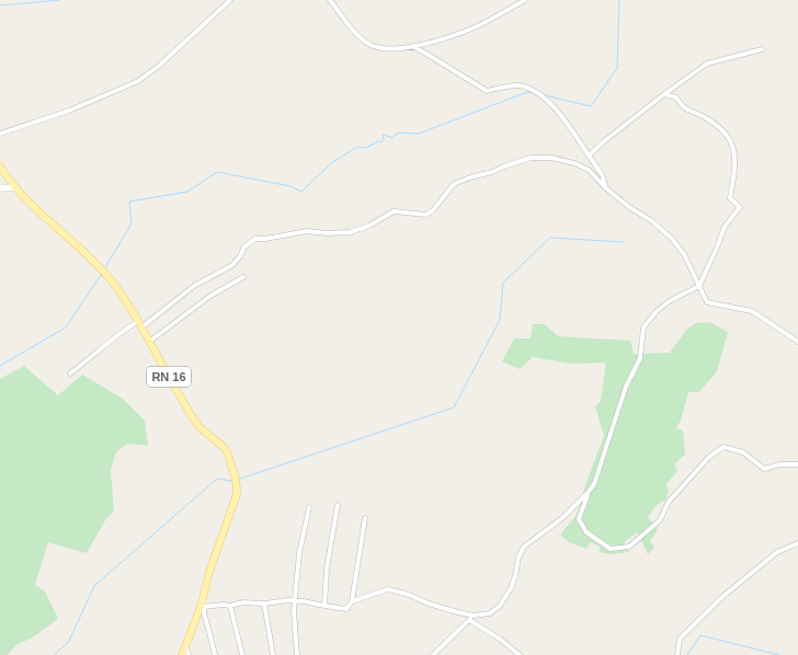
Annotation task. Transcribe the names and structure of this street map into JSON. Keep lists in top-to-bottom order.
{
  "streets": {
    "main road": ["RN 16"]
  }
}
